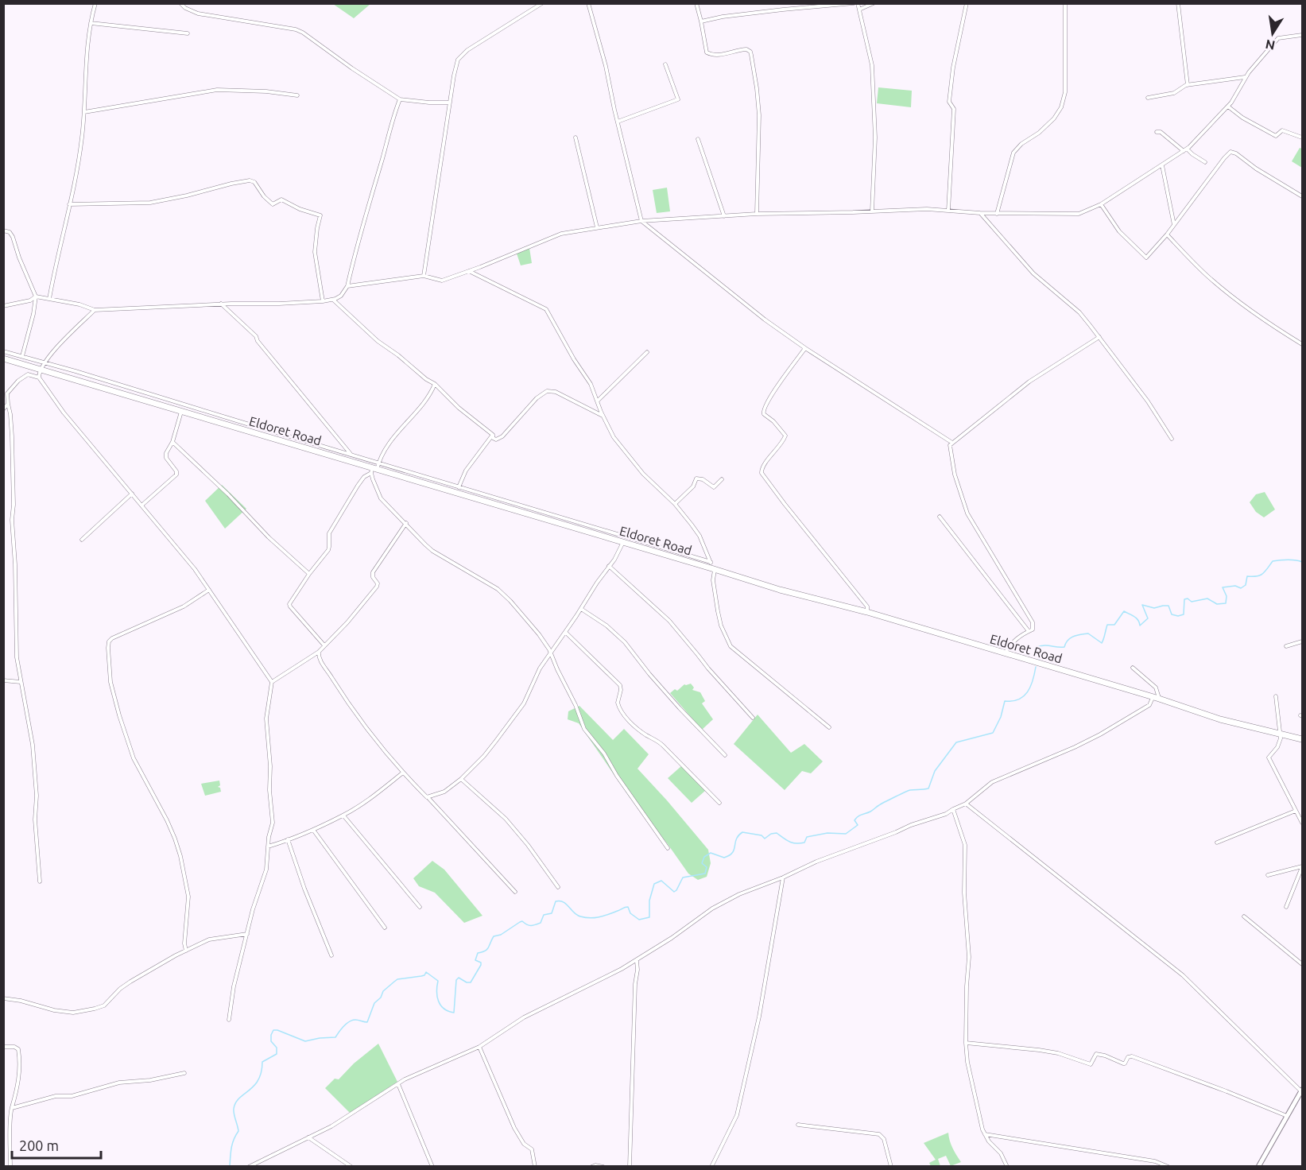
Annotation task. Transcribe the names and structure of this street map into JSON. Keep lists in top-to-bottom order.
{
  "streets": {
    "highway": ["Eldoret Road"]
  },
  "scale_bar": "200 m",
  "north": "bottom"
}
